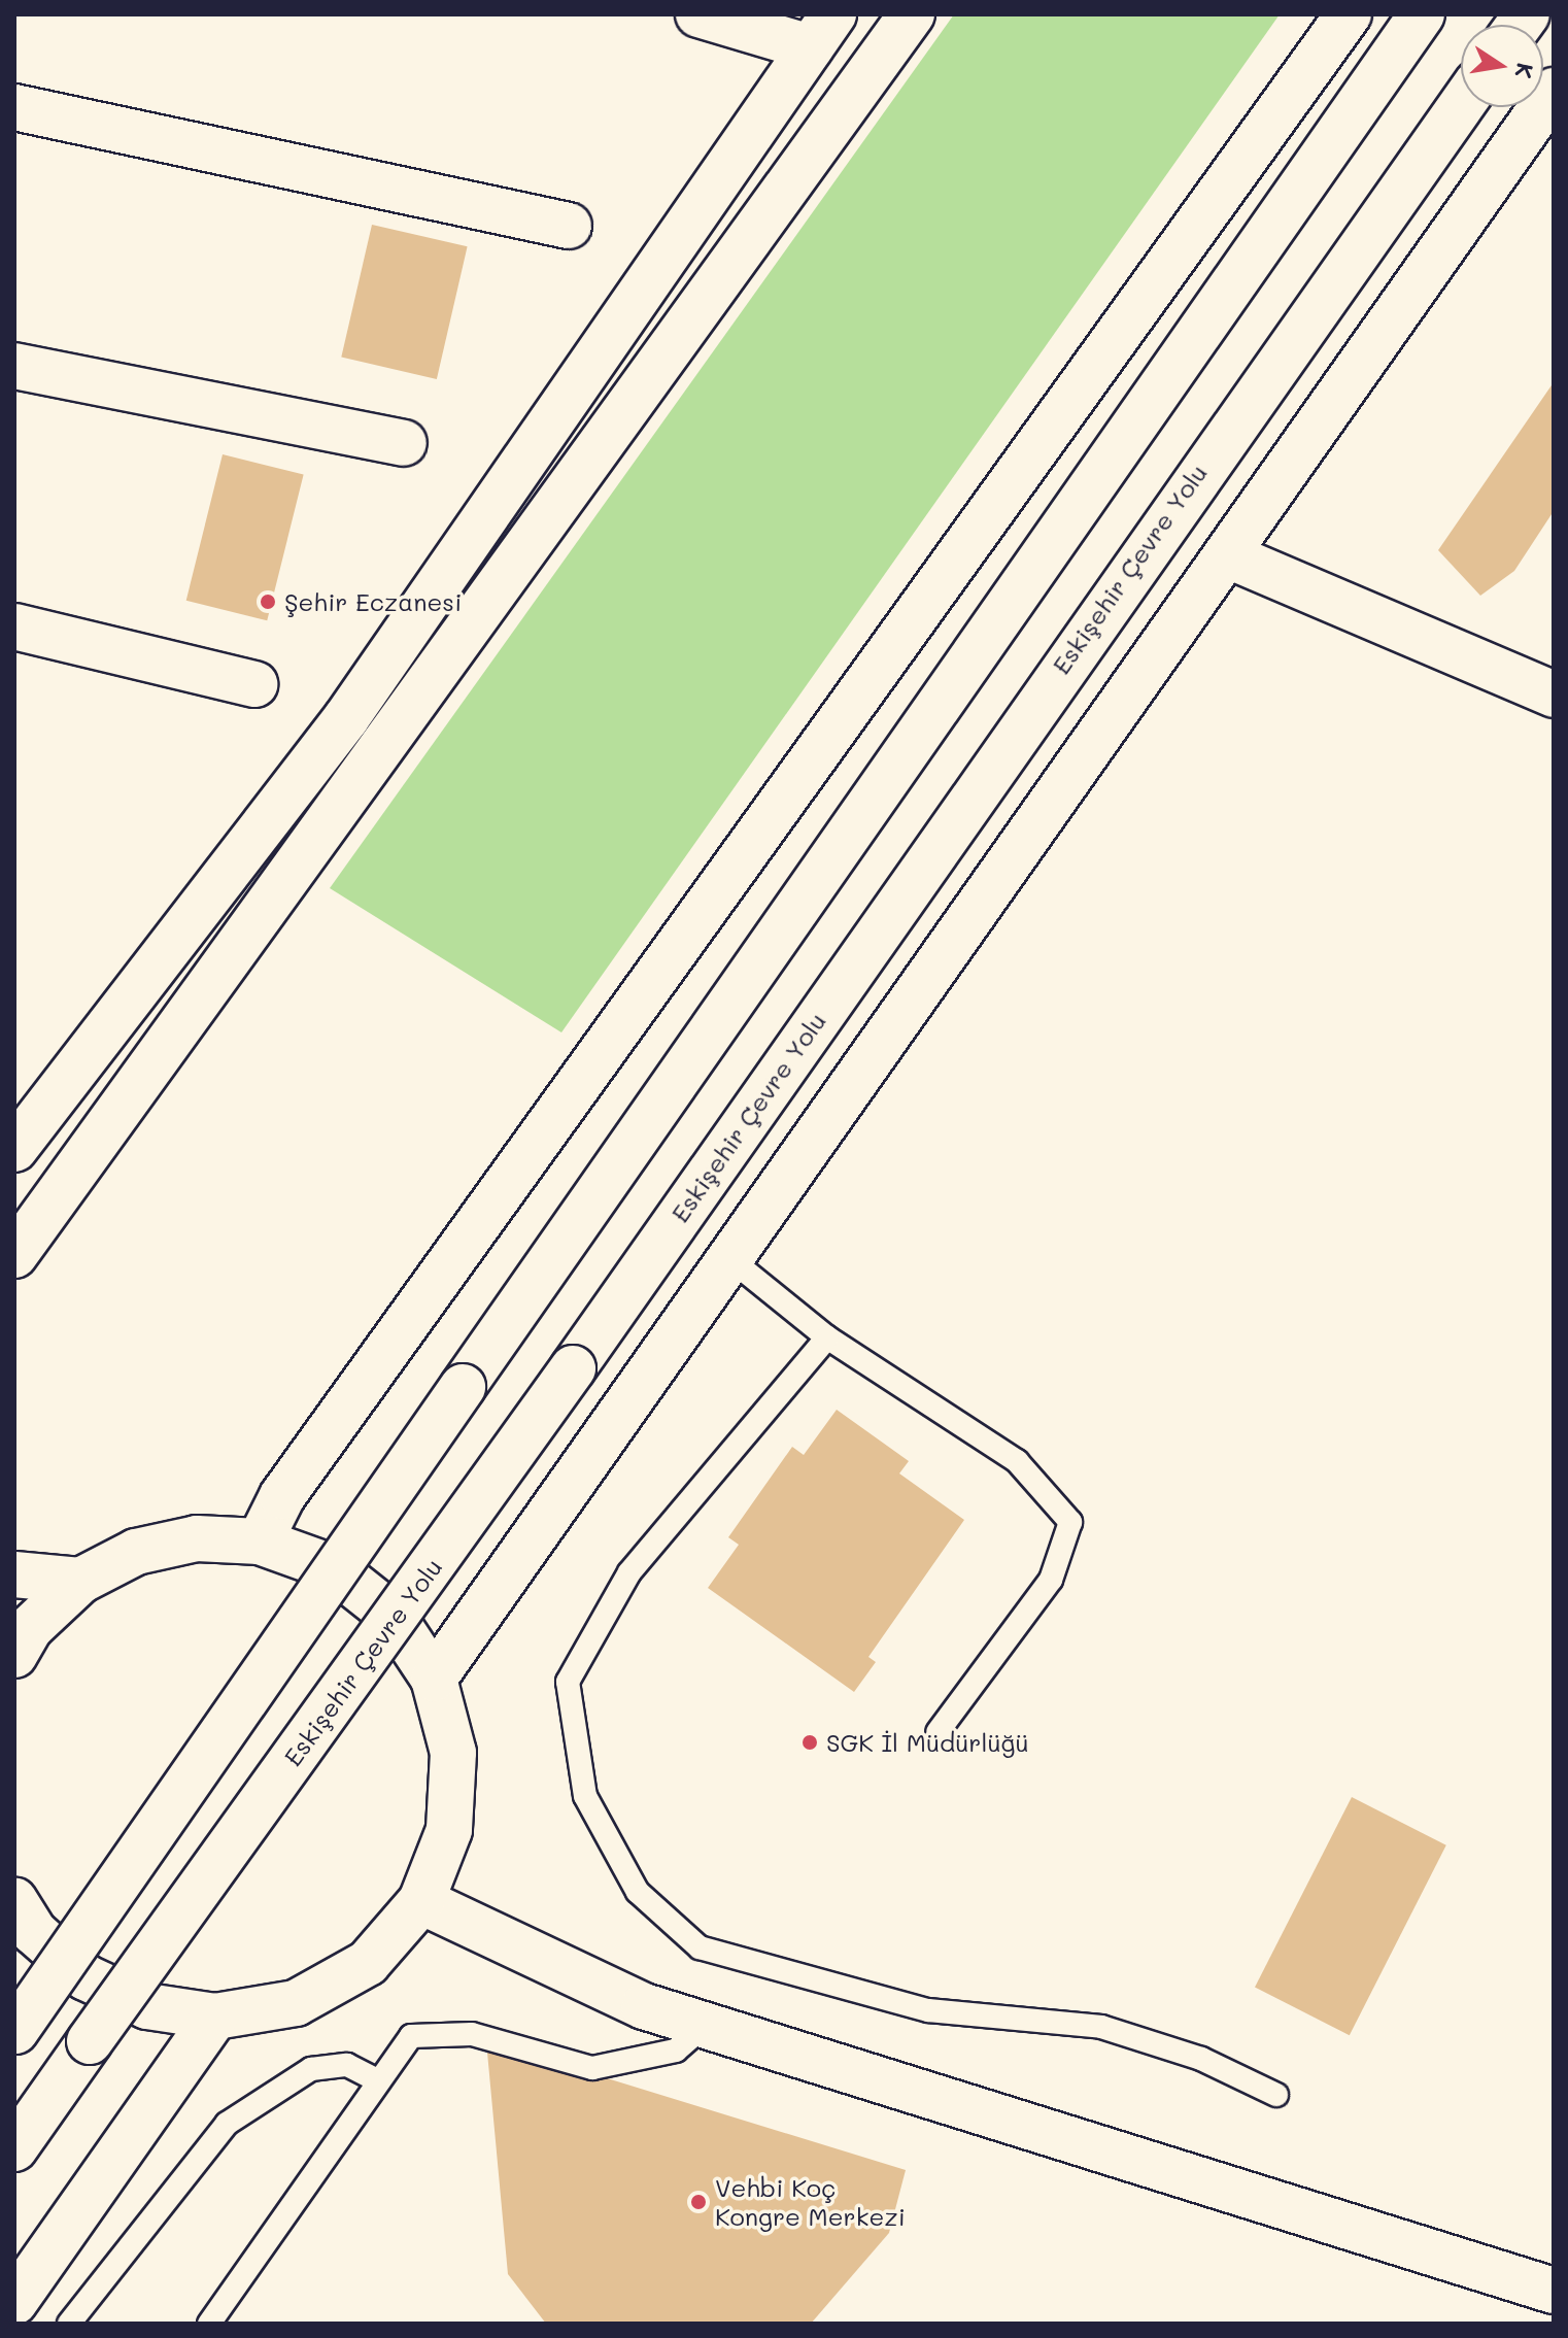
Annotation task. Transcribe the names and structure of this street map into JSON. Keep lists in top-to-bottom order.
{
  "streets": {
    "main road": ["Eskişehir Çevre Yolu"]
  },
  "places": ["Şehir Eczanesi", "SGK İl Müdürlüğü", "Vehbi Koç Kongre Merkezi"],
  "north": "right"
}
